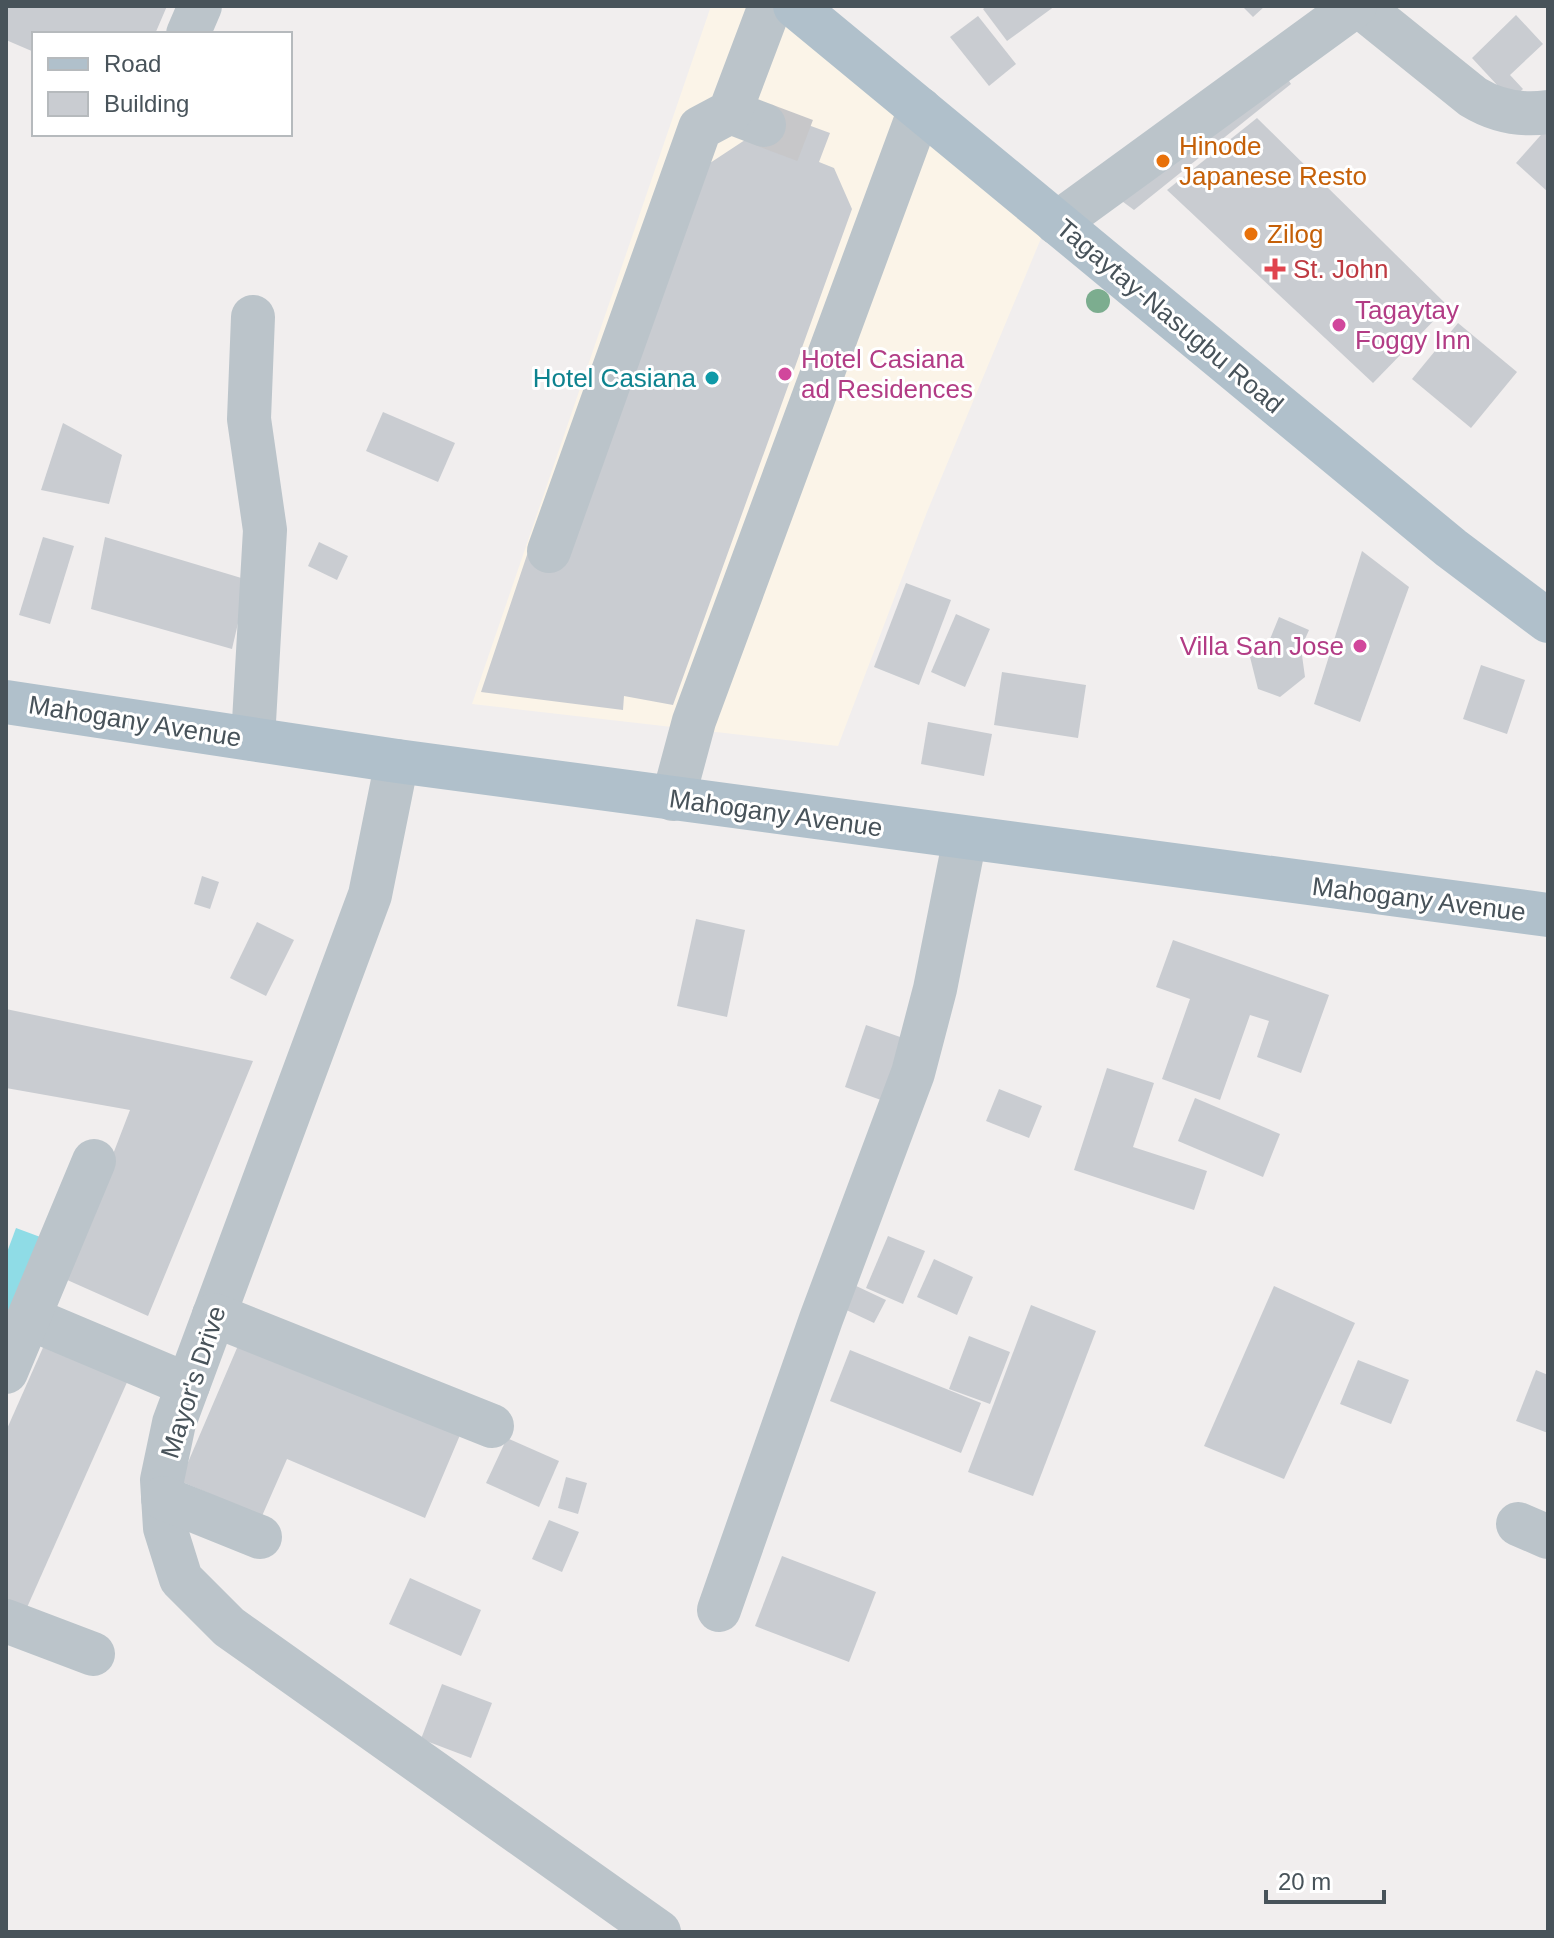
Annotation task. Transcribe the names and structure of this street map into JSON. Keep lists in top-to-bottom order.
{
  "streets": {
    "main road": ["Tagaytay-Nasugbu Road", "Mahogany Avenue"],
    "street": ["Mayor's Drive"]
  },
  "crossings": [
    ["Mahogany Avenue", "Mayor's Drive"]
  ],
  "places": {
    "other": [
      "Hinode Japanese Resto",
      "Zilog",
      "Tagaytay Foggy Inn",
      "Hotel Casiana ad Residences",
      "Hotel Casiana",
      "Villa San Jose"
    ],
    "health": ["St. John"]
  },
  "legend": ["Road", "Building"],
  "scale_bar": "20 m"
}
